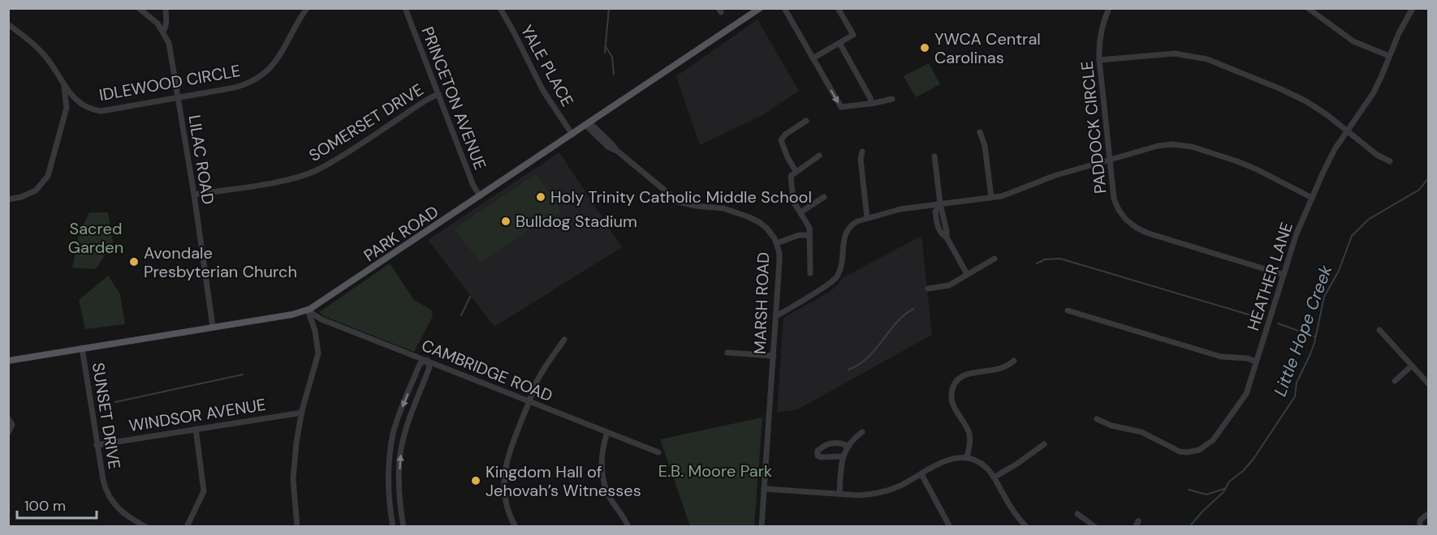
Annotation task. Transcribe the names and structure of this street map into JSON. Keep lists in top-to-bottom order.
{
  "streets": {
    "main road": ["PARK ROAD"],
    "street": [
      "YALE PLACE",
      "IDLEWOOD CIRCLE",
      "PRINCETON AVENUE",
      "SOMERSET DRIVE",
      "PADDOCK CIRCLE",
      "LILAC ROAD",
      "HEATHER LANE",
      "MARSH ROAD",
      "CAMBRIDGE ROAD",
      "WINDSOR AVENUE",
      "SUNSET DRIVE"
    ]
  },
  "crossings": [
    ["YALE PLACE", "PARK ROAD"],
    ["IDLEWOOD CIRCLE", "LILAC ROAD"],
    ["PRINCETON AVENUE", "SOMERSET DRIVE"],
    ["PRINCETON AVENUE", "PARK ROAD"],
    ["SOMERSET DRIVE", "LILAC ROAD"],
    ["PADDOCK CIRCLE", "HEATHER LANE"],
    ["LILAC ROAD", "PARK ROAD"],
    ["PARK ROAD", "MARSH ROAD"],
    ["PARK ROAD", "CAMBRIDGE ROAD"],
    ["PARK ROAD", "SUNSET DRIVE"],
    ["WINDSOR AVENUE", "SUNSET DRIVE"]
  ],
  "water": ["Little Hope Creek"],
  "parks": ["Sacred Garden", "E.B. Moore Park"],
  "places": [
    "YWCA Central Carolinas",
    "Holy Trinity Catholic Middle School",
    "Bulldog Stadium",
    "Avondale Presbyterian Church",
    "Kingdom Hall of Jehovah’s Witnesses"
  ],
  "scale_bar": "100 m"
}
